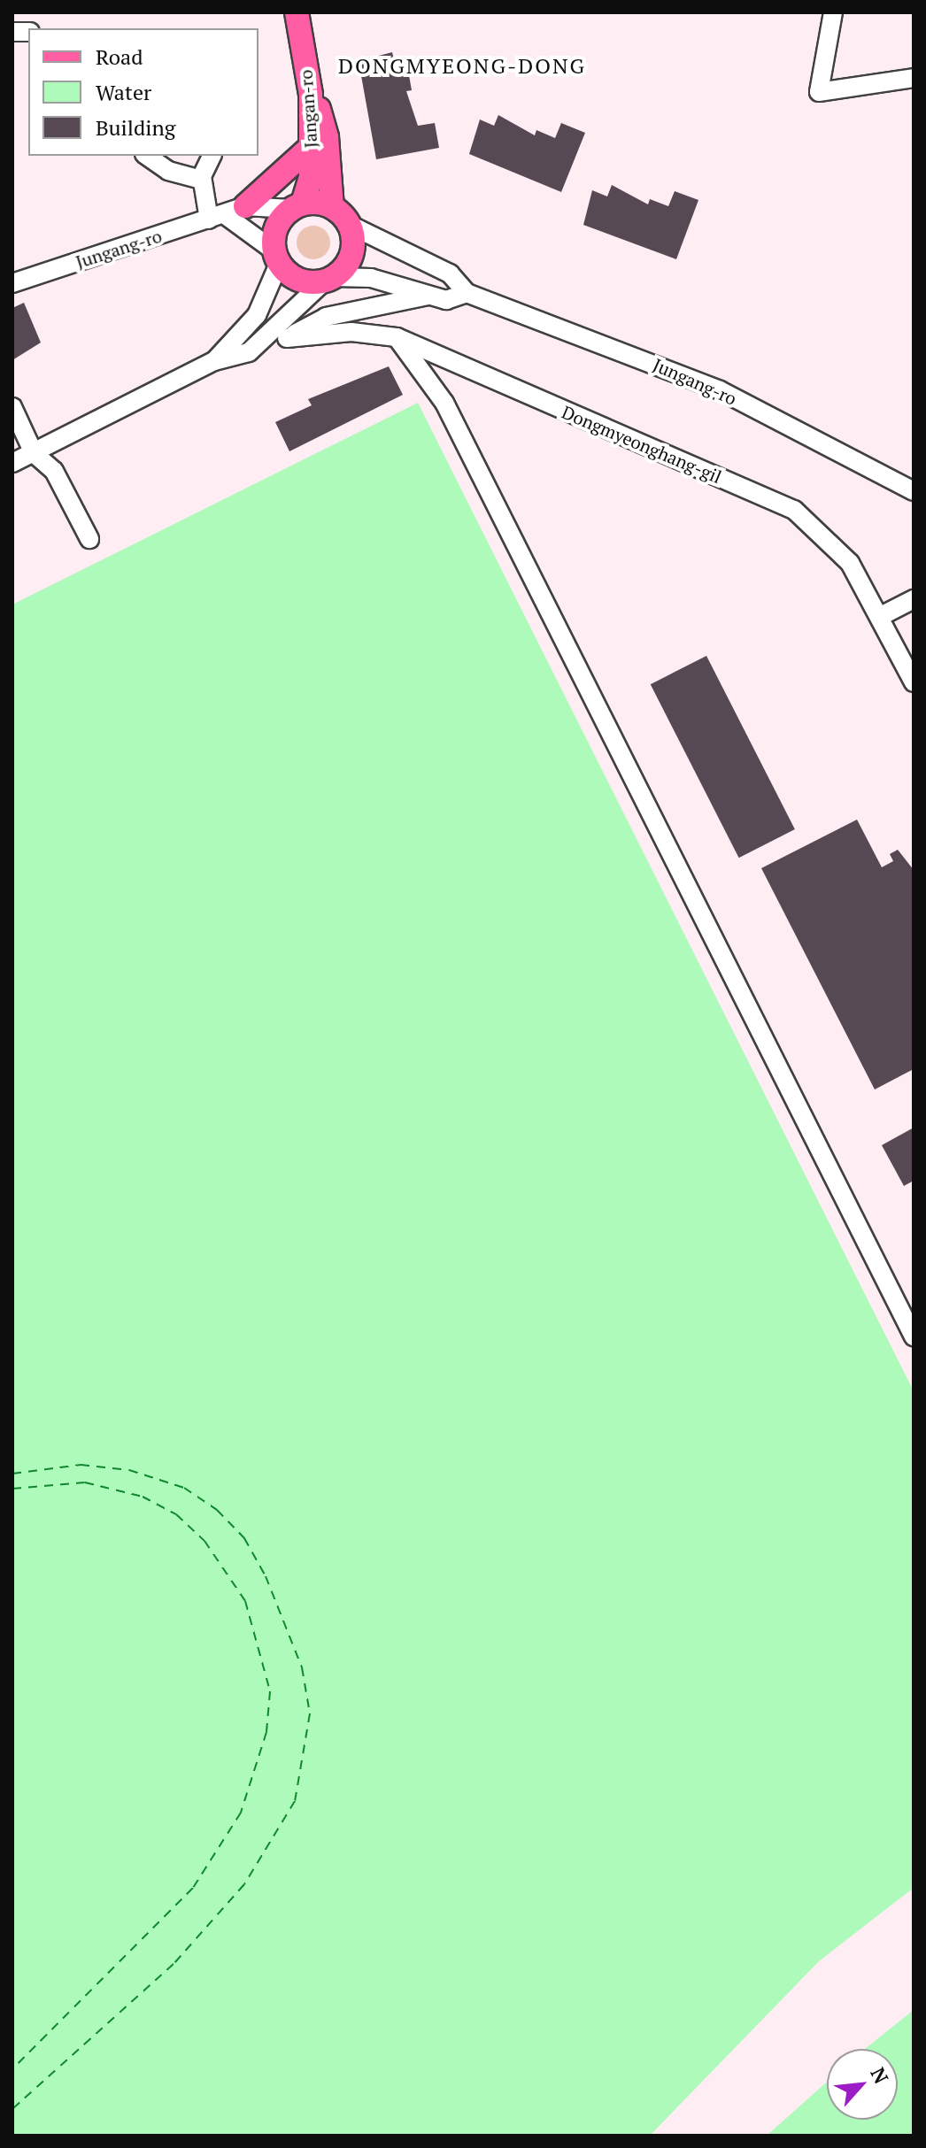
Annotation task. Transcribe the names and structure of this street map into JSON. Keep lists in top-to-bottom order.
{
  "streets": {
    "main road": ["Jangan-ro"],
    "street": ["Jungang-ro", "Dongmyeonghang-gil"]
  },
  "districts": ["DONGMYEONG-DONG"],
  "legend": ["Road", "Water", "Building"],
  "north": "top right"
}
